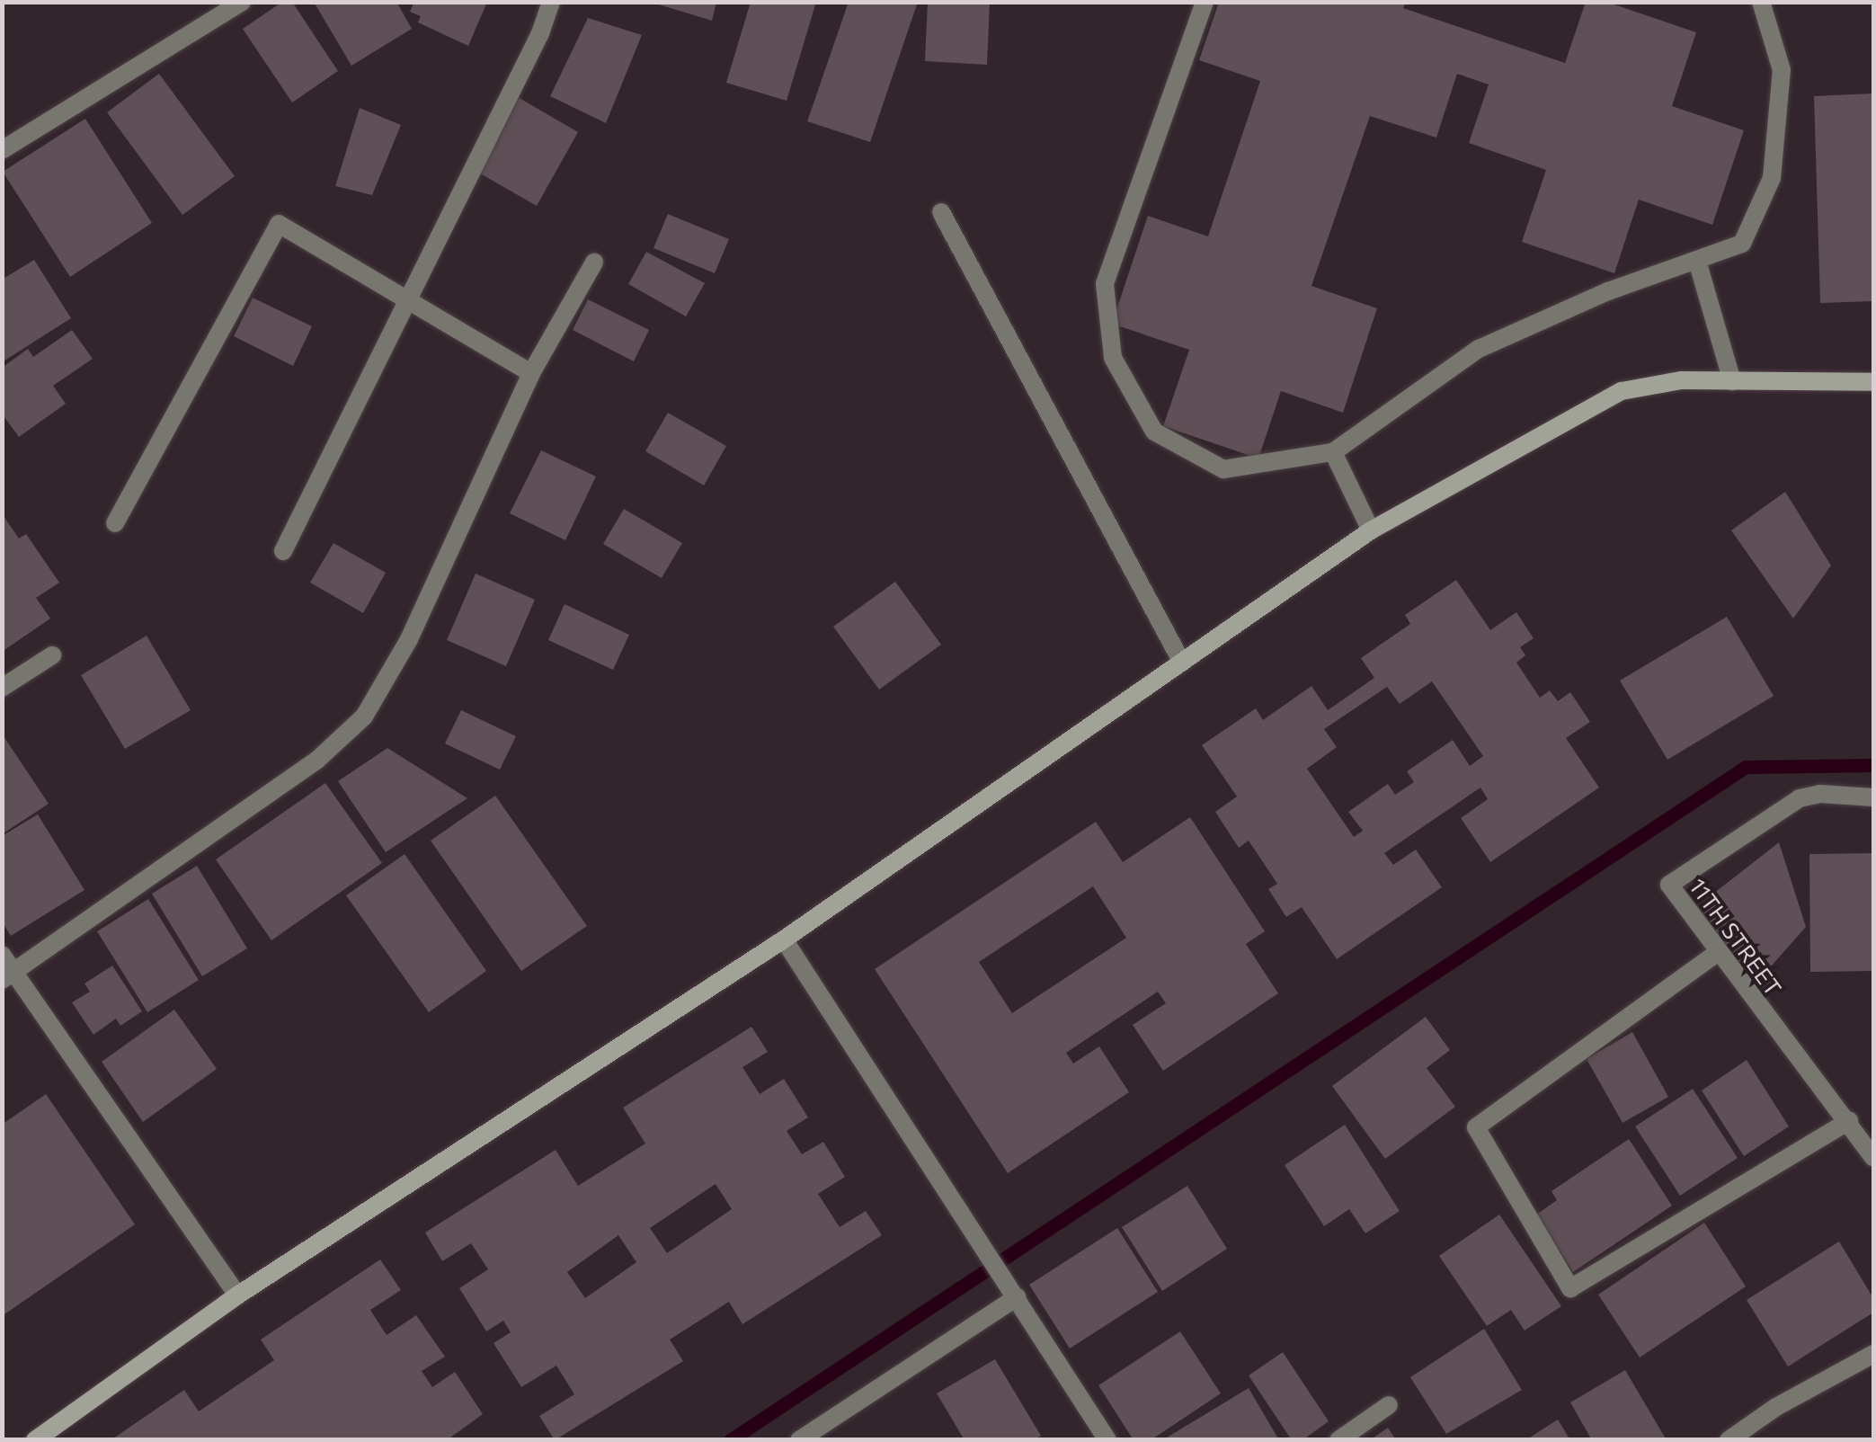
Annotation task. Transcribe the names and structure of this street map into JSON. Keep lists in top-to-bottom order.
{
  "streets": {
    "street": ["11TH STREET"]
  }
}
